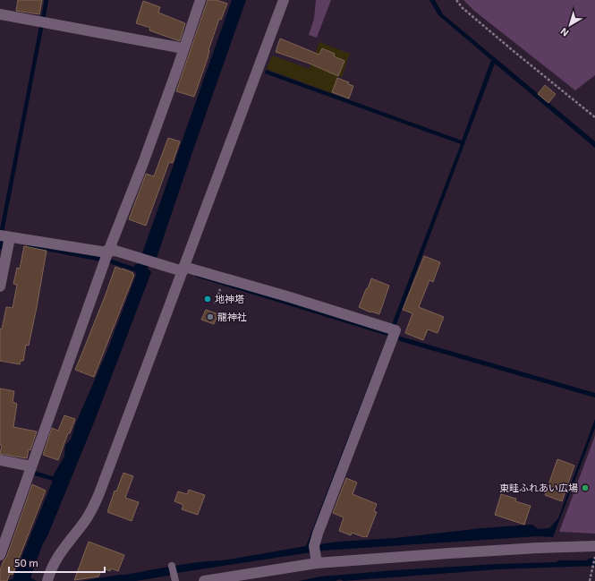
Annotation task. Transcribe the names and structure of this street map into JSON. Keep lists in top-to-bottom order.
{
  "places": ["地神塔", "龍神社", "東畦ふれあい広場"],
  "scale_bar": "50 m",
  "north": "bottom left"
}
